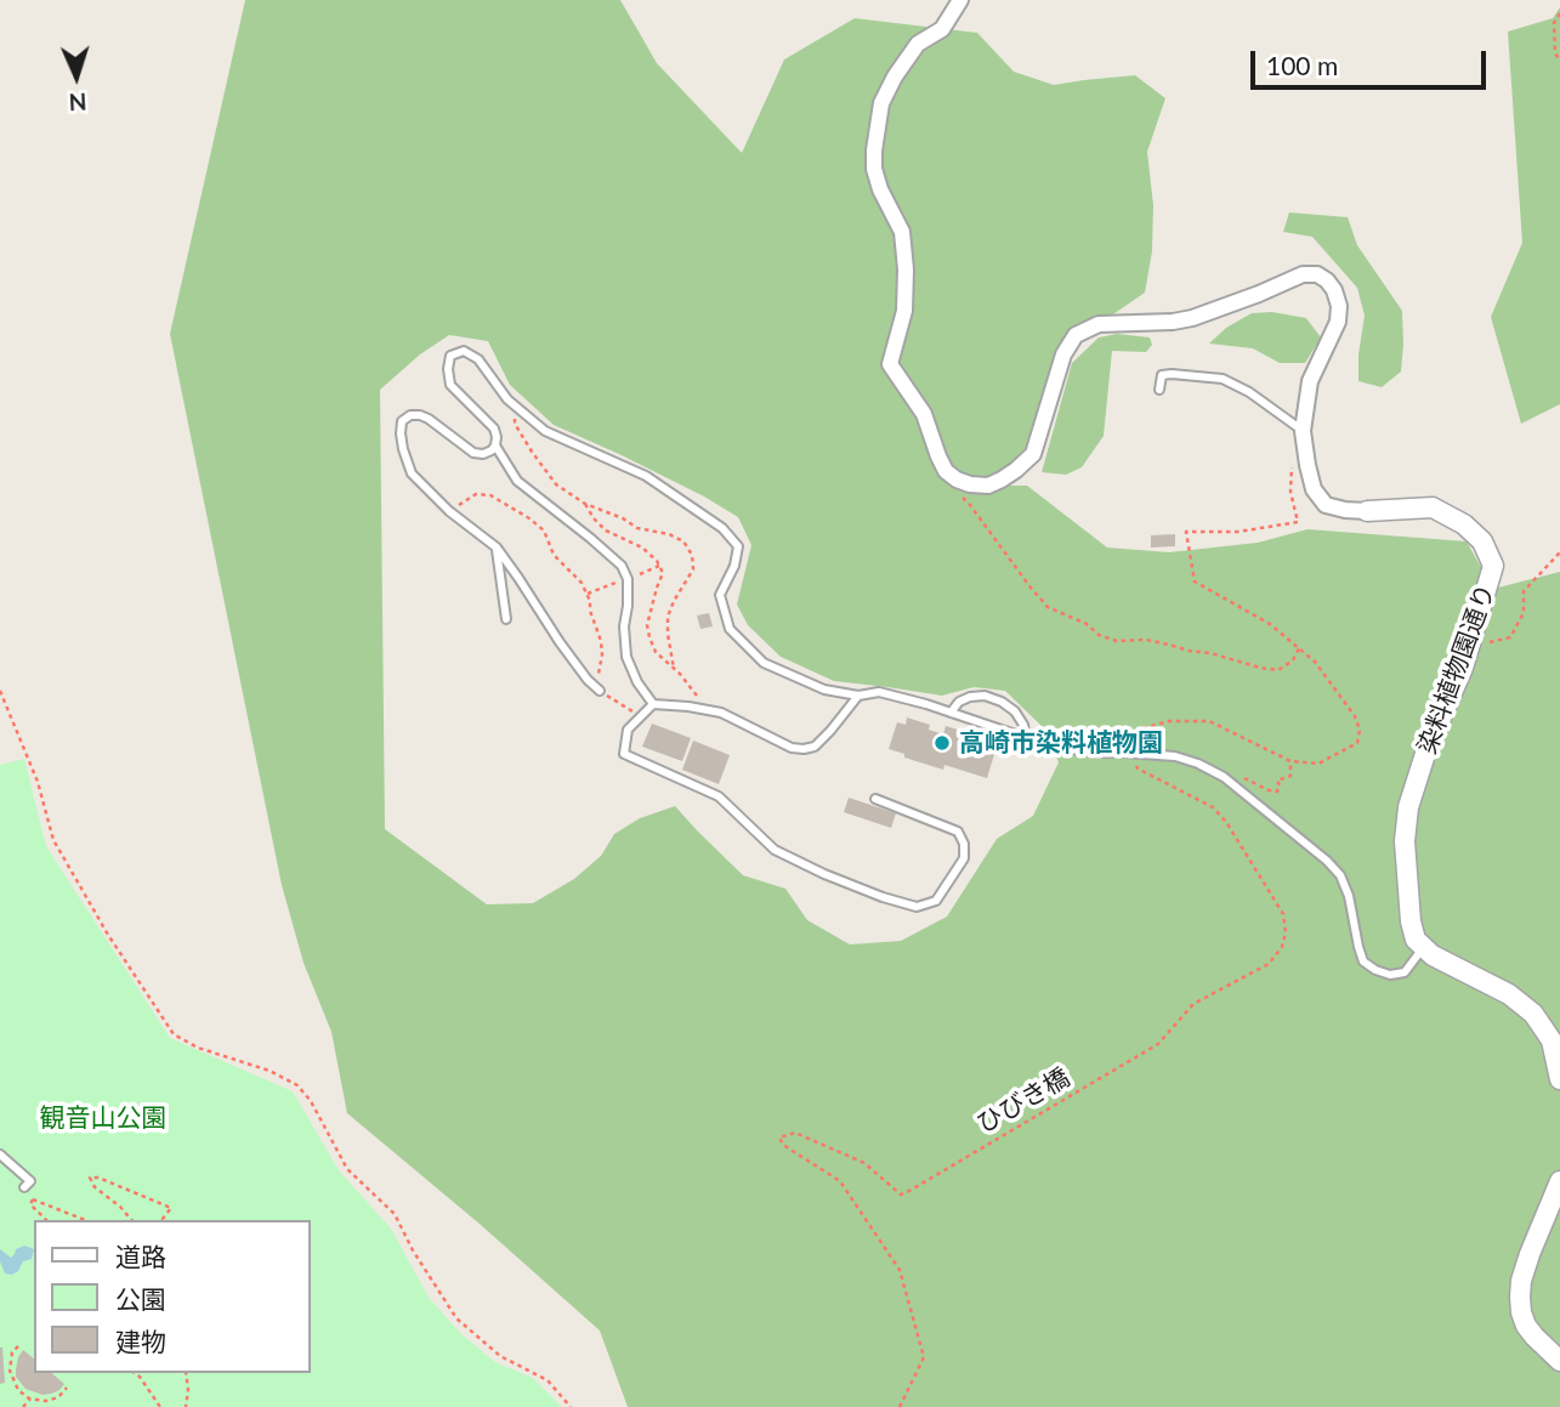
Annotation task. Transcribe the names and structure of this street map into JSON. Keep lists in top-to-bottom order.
{
  "streets": {
    "street": ["染料植物園通り"],
    "path": ["ひびき橋"]
  },
  "parks": ["観音山公園"],
  "places": ["高崎市染料植物園"],
  "legend": ["道路", "公園", "建物"],
  "scale_bar": "100 m",
  "north": "bottom"
}
